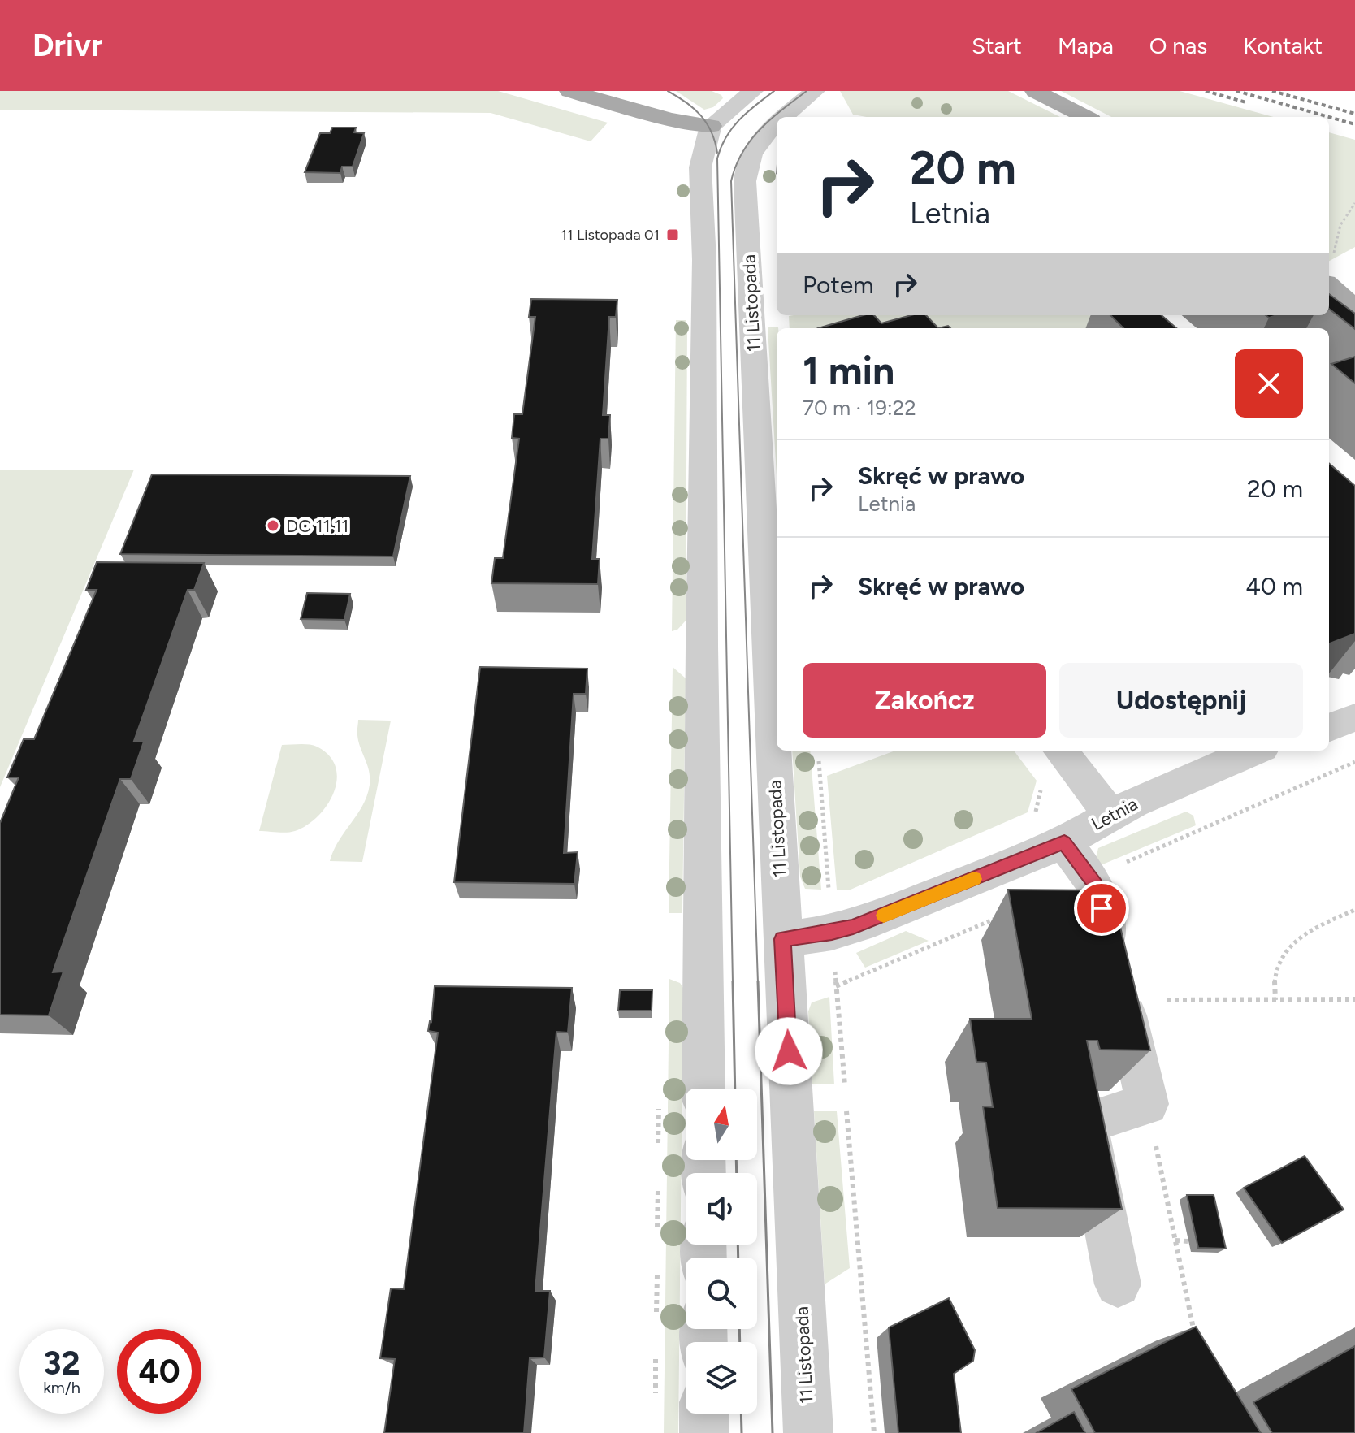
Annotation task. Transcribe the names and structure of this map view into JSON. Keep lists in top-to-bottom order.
{
  "streets": {
    "street": ["11 Listopada", "Letnia"]
  },
  "crossings": [
    ["11 Listopada", "Letnia"]
  ],
  "places": {
    "transit": ["11 Listopada 01"],
    "other": ["DC 11.11"]
  },
  "north": "top",
  "page": {
    "header": "Drivr",
    "nav": [
      "Start",
      "Mapa",
      "O nas",
      "Kontakt"
    ],
    "turn": ["20 m", "Letnia"],
    "then": "Potem",
    "heading": ["1 min", "70 m · 19:22"],
    "list": [
      {
        "name": "Skręć w prawo",
        "note": "Letnia",
        "value": "20 m"
      },
      {
        "name": "Skręć w prawo",
        "value": "40 m"
      }
    ],
    "buttons": ["Zakończ", "Udostępnij"],
    "speed": "32 km/h",
    "limit": "40"
  }
}
